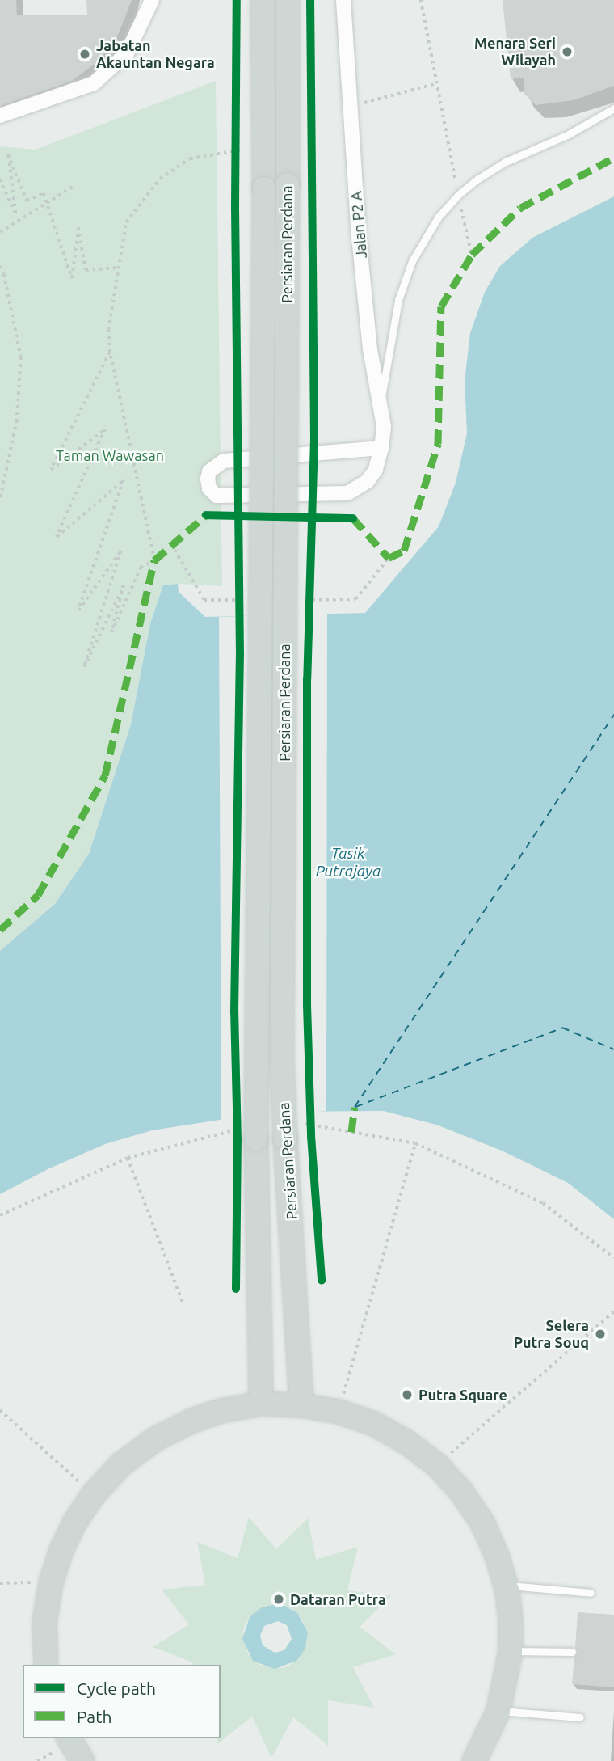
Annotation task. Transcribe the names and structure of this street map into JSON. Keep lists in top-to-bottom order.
{
  "streets": {
    "main road": ["Persiaran Perdana"],
    "street": ["Jalan P2 A"]
  },
  "water": ["Tasik Putrajaya"],
  "parks": ["Taman Wawasan"],
  "places": [
    "Menara Seri Wilayah",
    "Jabatan Akauntan Negara",
    "Selera Putra Souq",
    "Putra Square",
    "Dataran Putra"
  ],
  "legend": ["Cycle path", "Path"]
}
